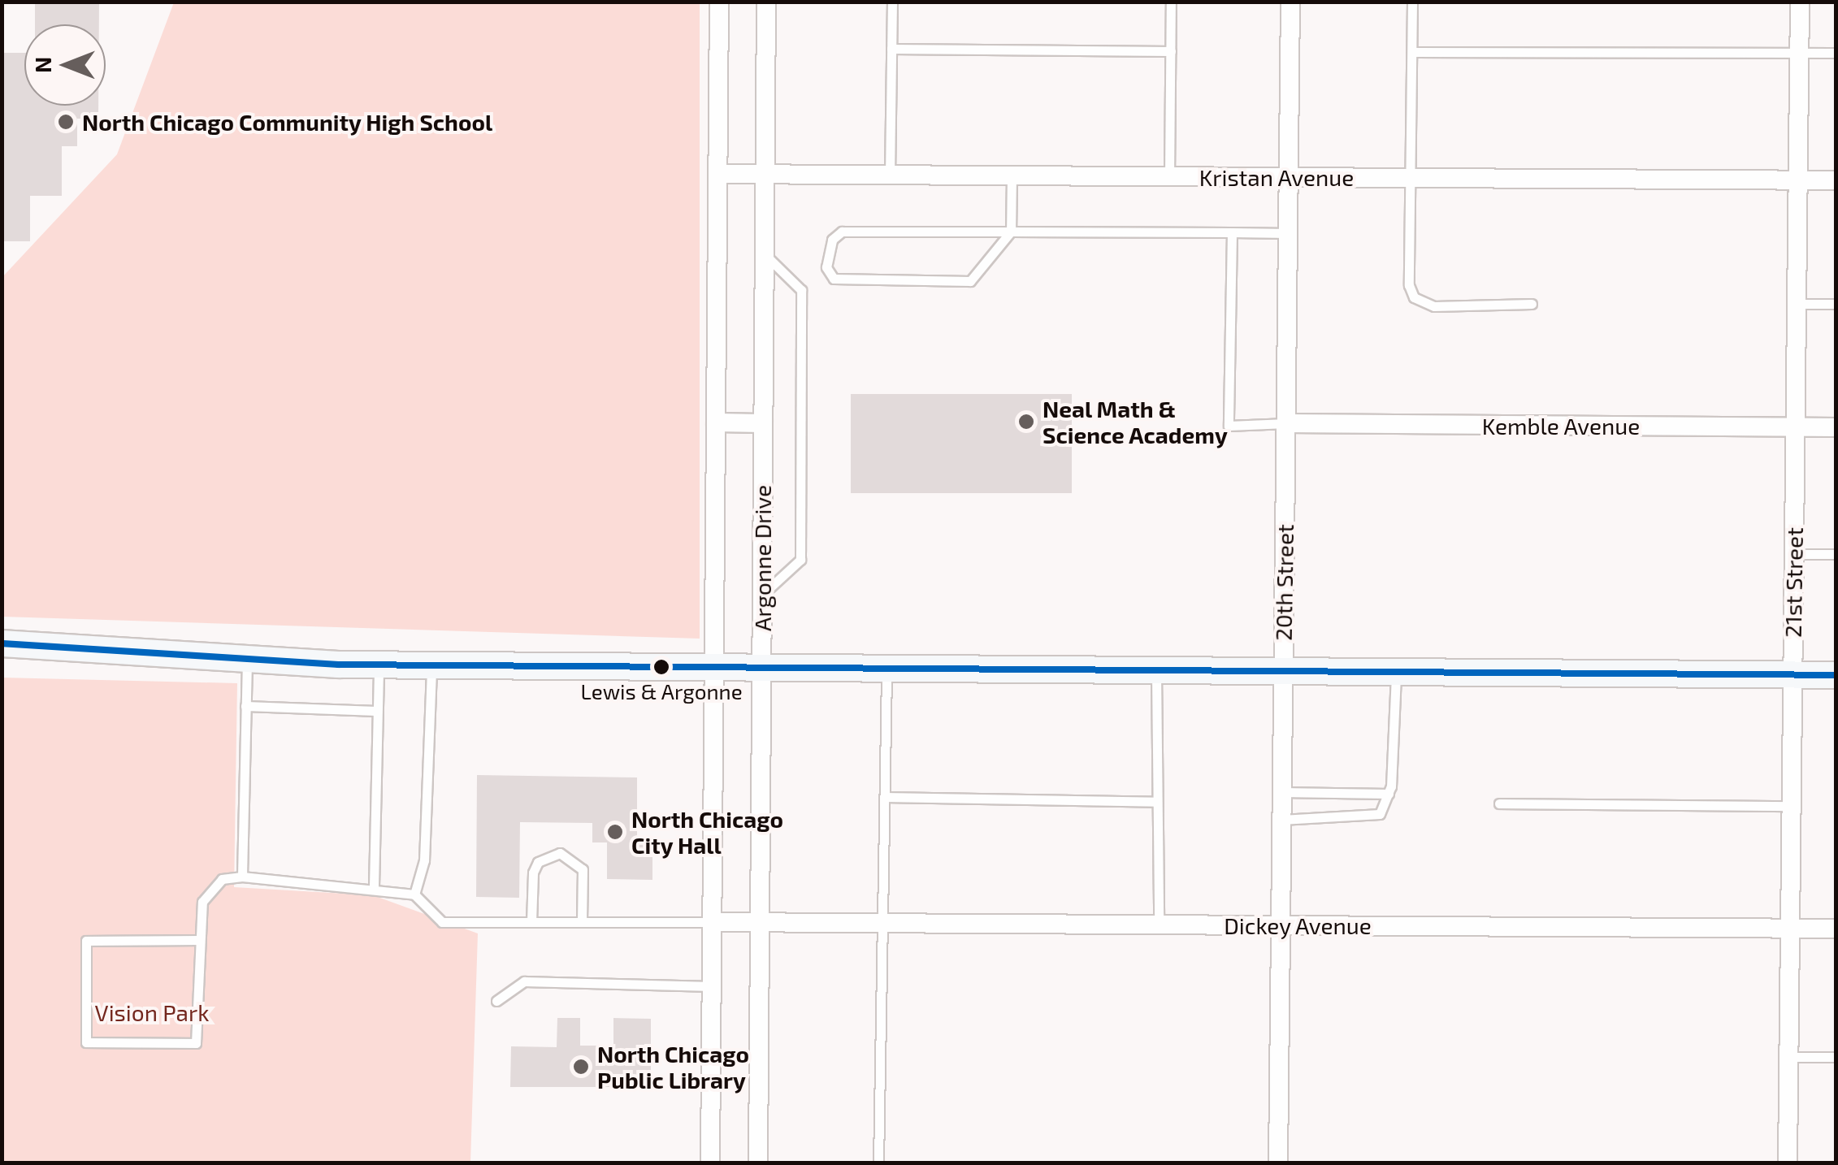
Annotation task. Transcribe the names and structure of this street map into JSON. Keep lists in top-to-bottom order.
{
  "streets": {
    "street": [
      "Kristan Avenue",
      "Kemble Avenue",
      "Argonne Drive",
      "20th Street",
      "21st Street",
      "Dickey Avenue"
    ]
  },
  "crossings": [
    ["Kristan Avenue", "Argonne Drive"],
    ["Kristan Avenue", "20th Street"],
    ["Kristan Avenue", "21st Street"],
    ["Kemble Avenue", "20th Street"],
    ["Kemble Avenue", "21st Street"],
    ["Argonne Drive", "Dickey Avenue"],
    ["20th Street", "Dickey Avenue"],
    ["21st Street", "Dickey Avenue"]
  ],
  "parks": ["Vision Park"],
  "places": [
    "North Chicago Community High School",
    "Neal Math & Science Academy",
    "Lewis & Argonne",
    "North Chicago City Hall",
    "North Chicago Public Library"
  ],
  "north": "left"
}
